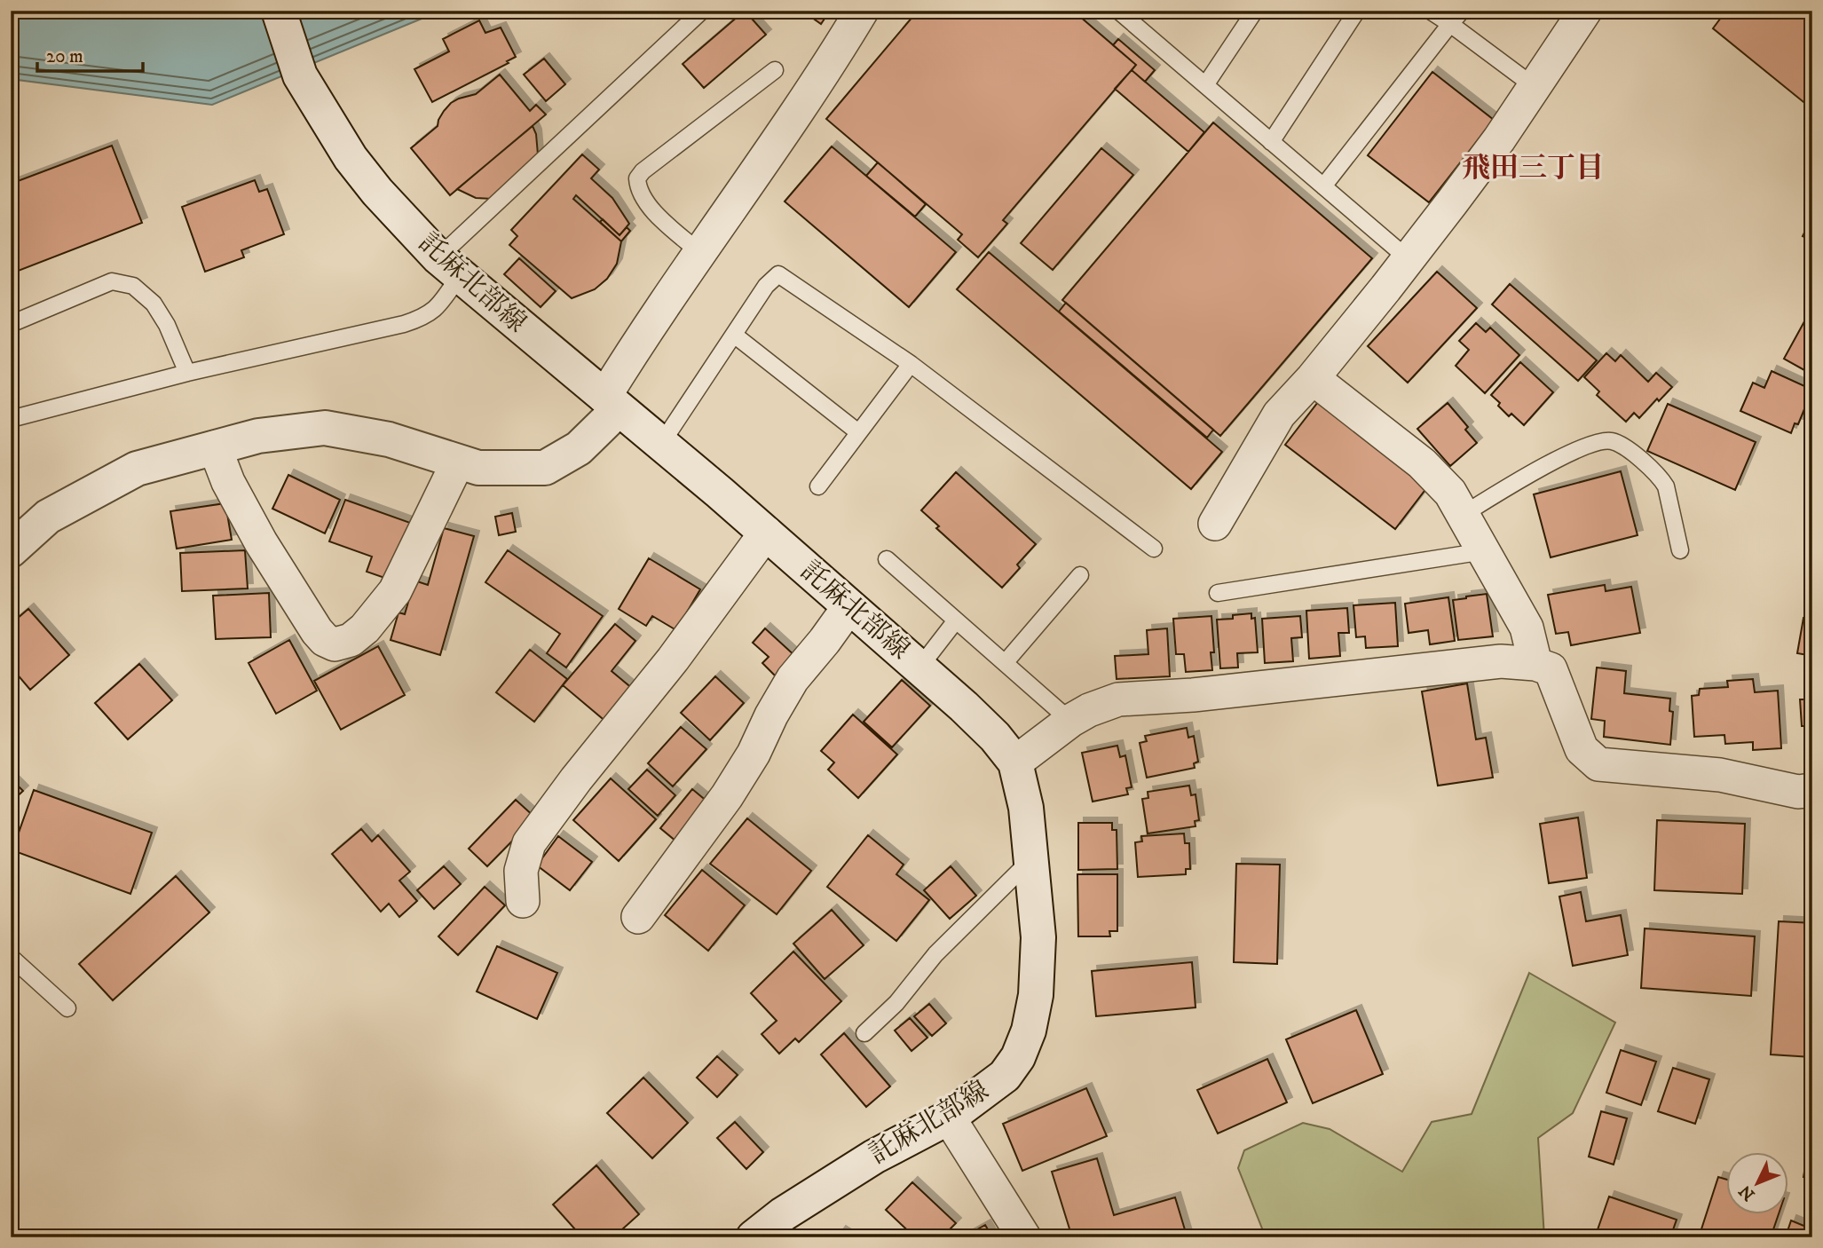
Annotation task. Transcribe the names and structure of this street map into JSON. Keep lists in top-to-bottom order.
{
  "streets": {
    "main road": ["託麻北部線"]
  },
  "districts": ["飛田三丁目"],
  "scale_bar": "20 m",
  "north": "bottom left"
}
